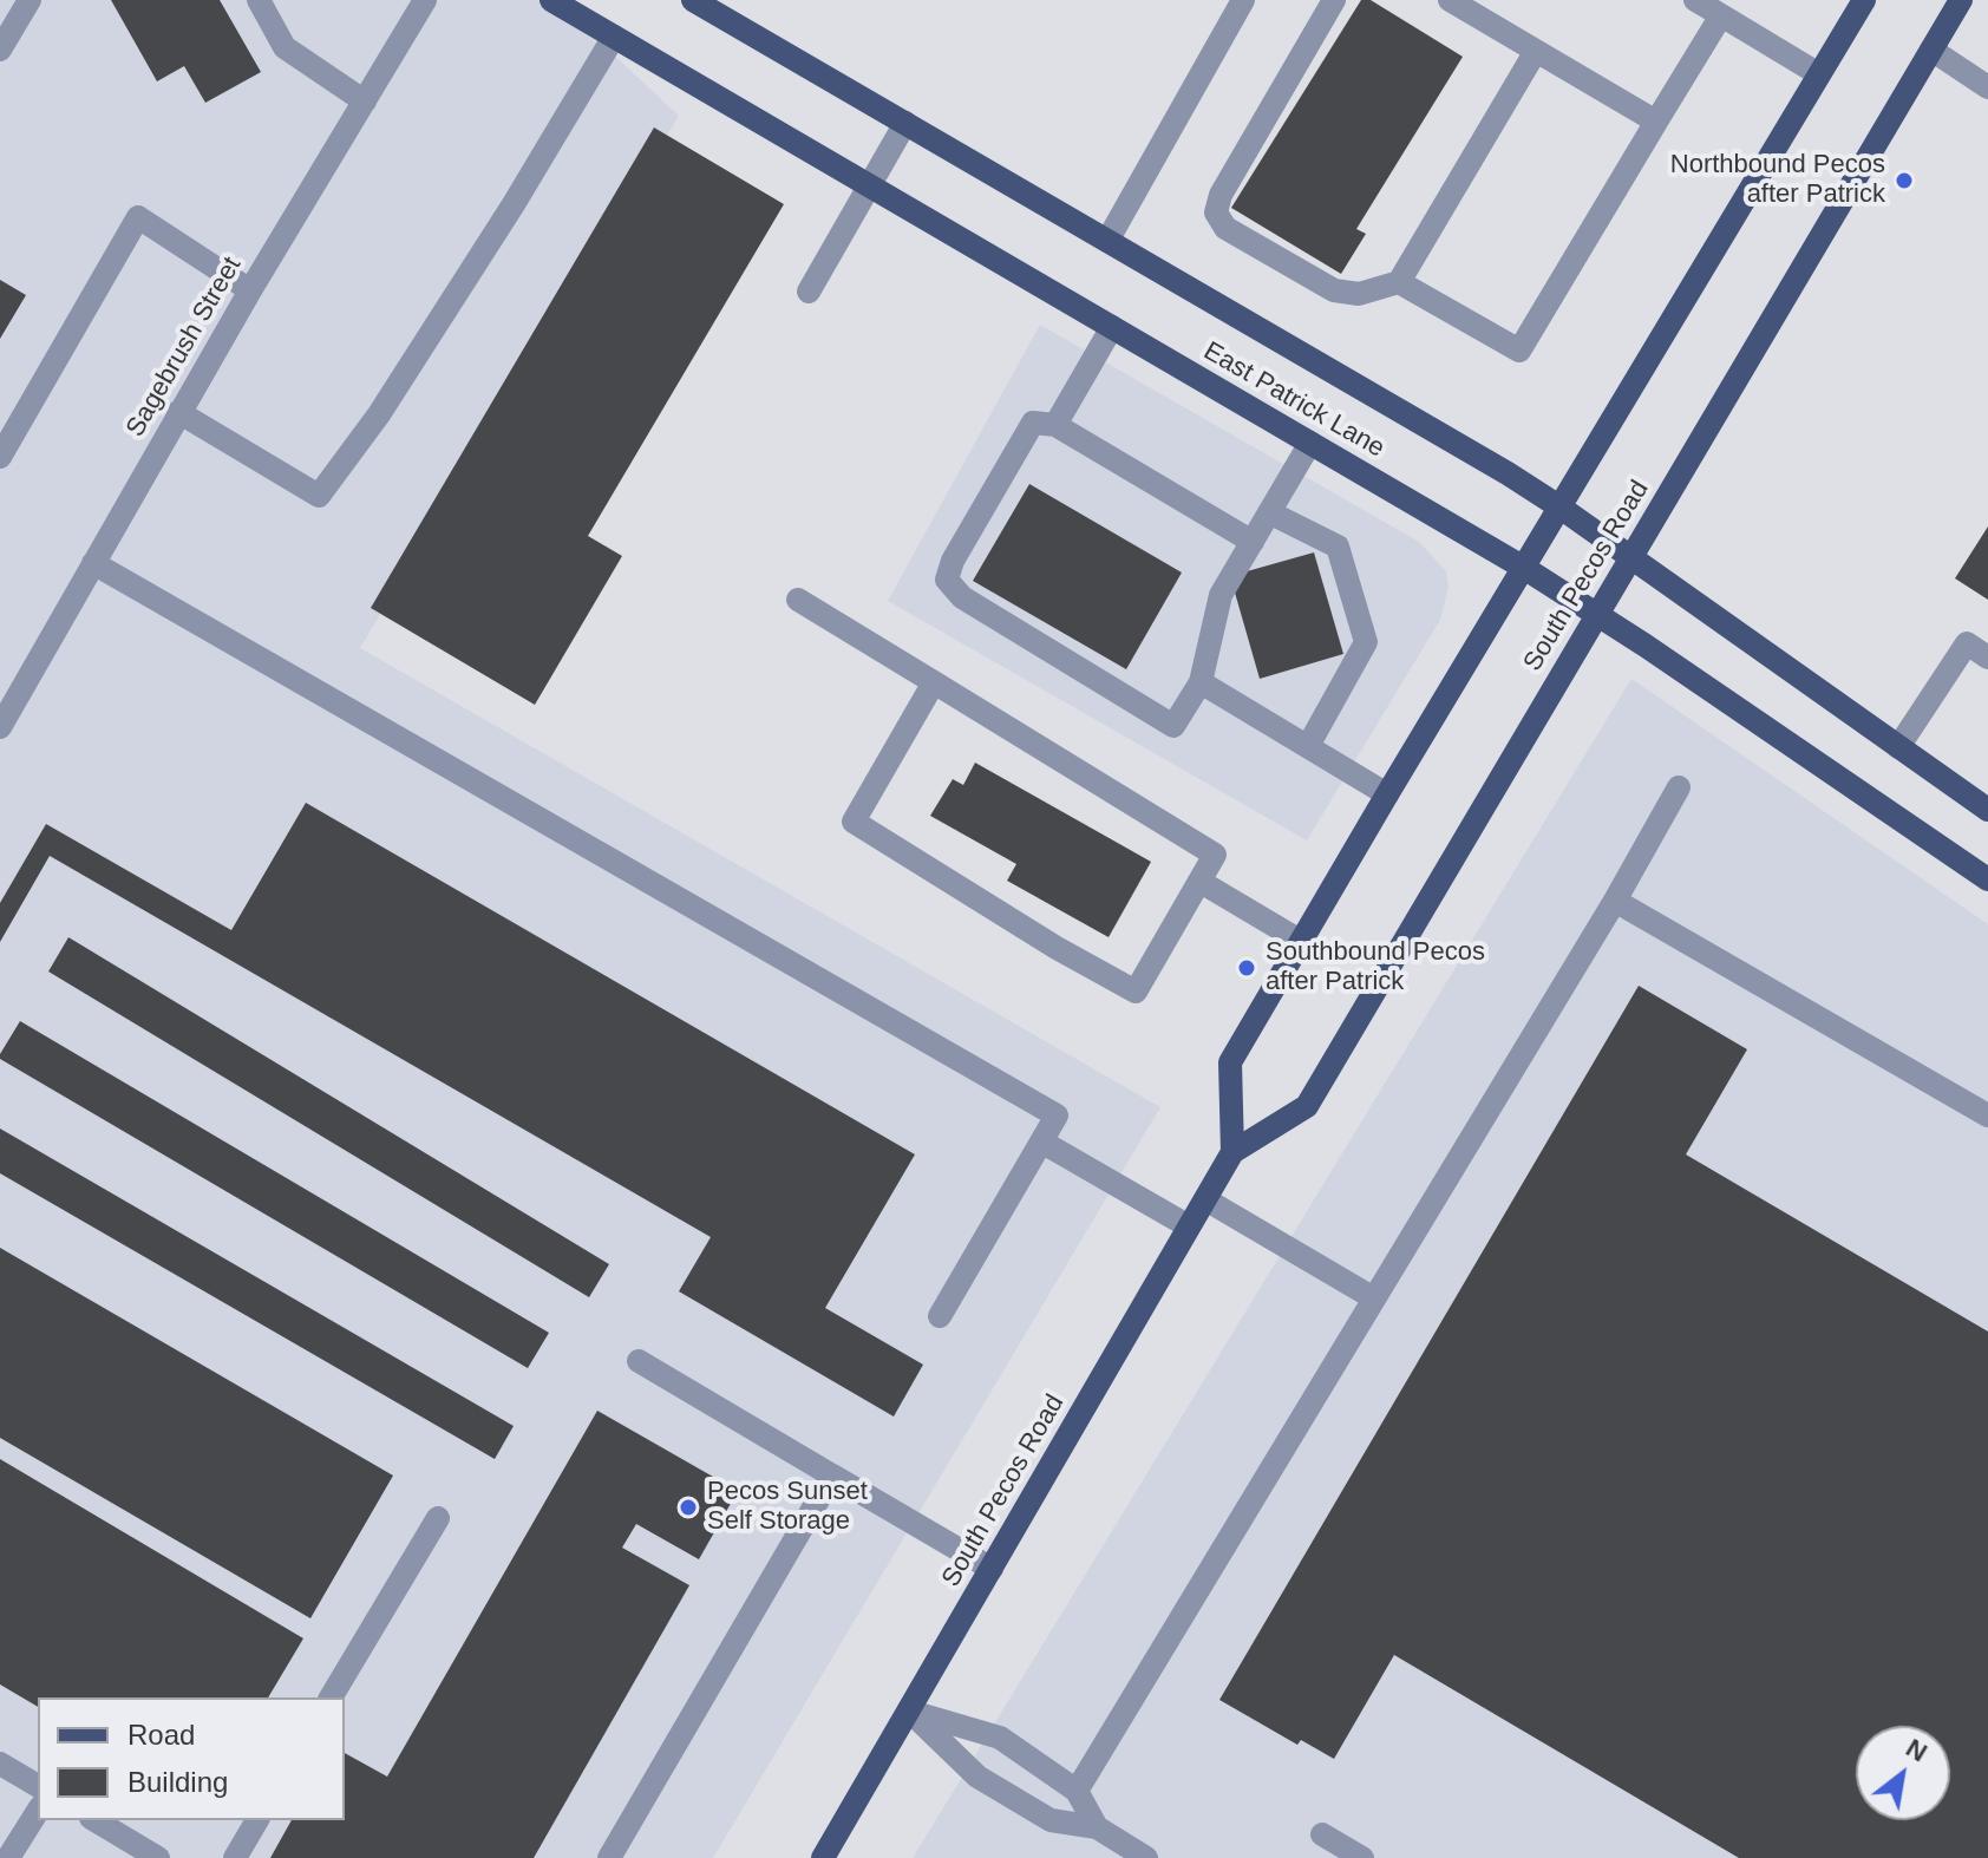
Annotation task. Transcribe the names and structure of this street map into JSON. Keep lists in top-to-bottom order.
{
  "streets": {
    "main road": ["East Patrick Lane", "South Pecos Road"],
    "street": ["Sagebrush Street"]
  },
  "crossings": [
    ["East Patrick Lane", "South Pecos Road"]
  ],
  "places": ["Northbound Pecos after Patrick", "Southbound Pecos after Patrick", "Pecos Sunset Self Storage"],
  "legend": ["Road", "Building"],
  "north": "top right"
}
